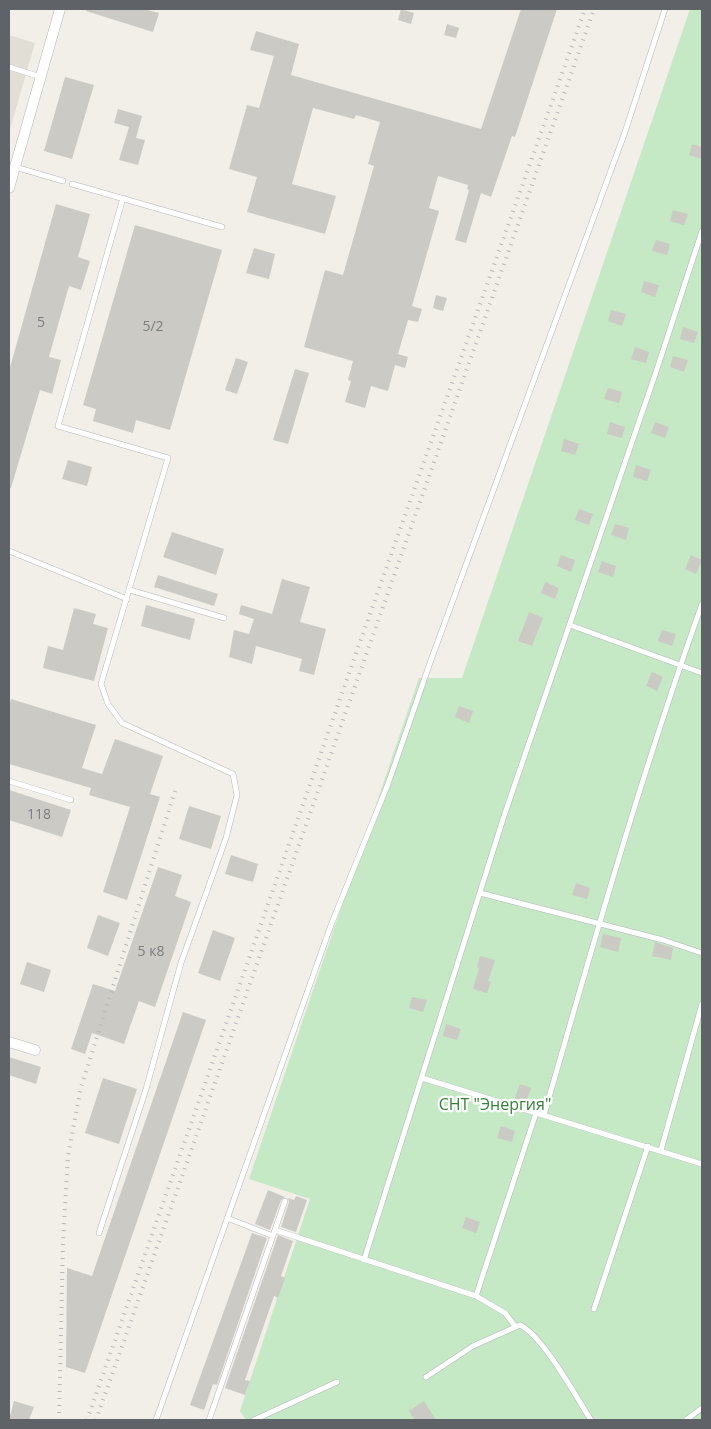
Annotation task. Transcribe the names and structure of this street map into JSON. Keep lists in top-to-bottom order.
{
  "parks": ["СНТ \"Энергия\""],
  "house_numbers": [
    "5",
    "5/2",
    "118",
    "5 к8"
  ]
}
